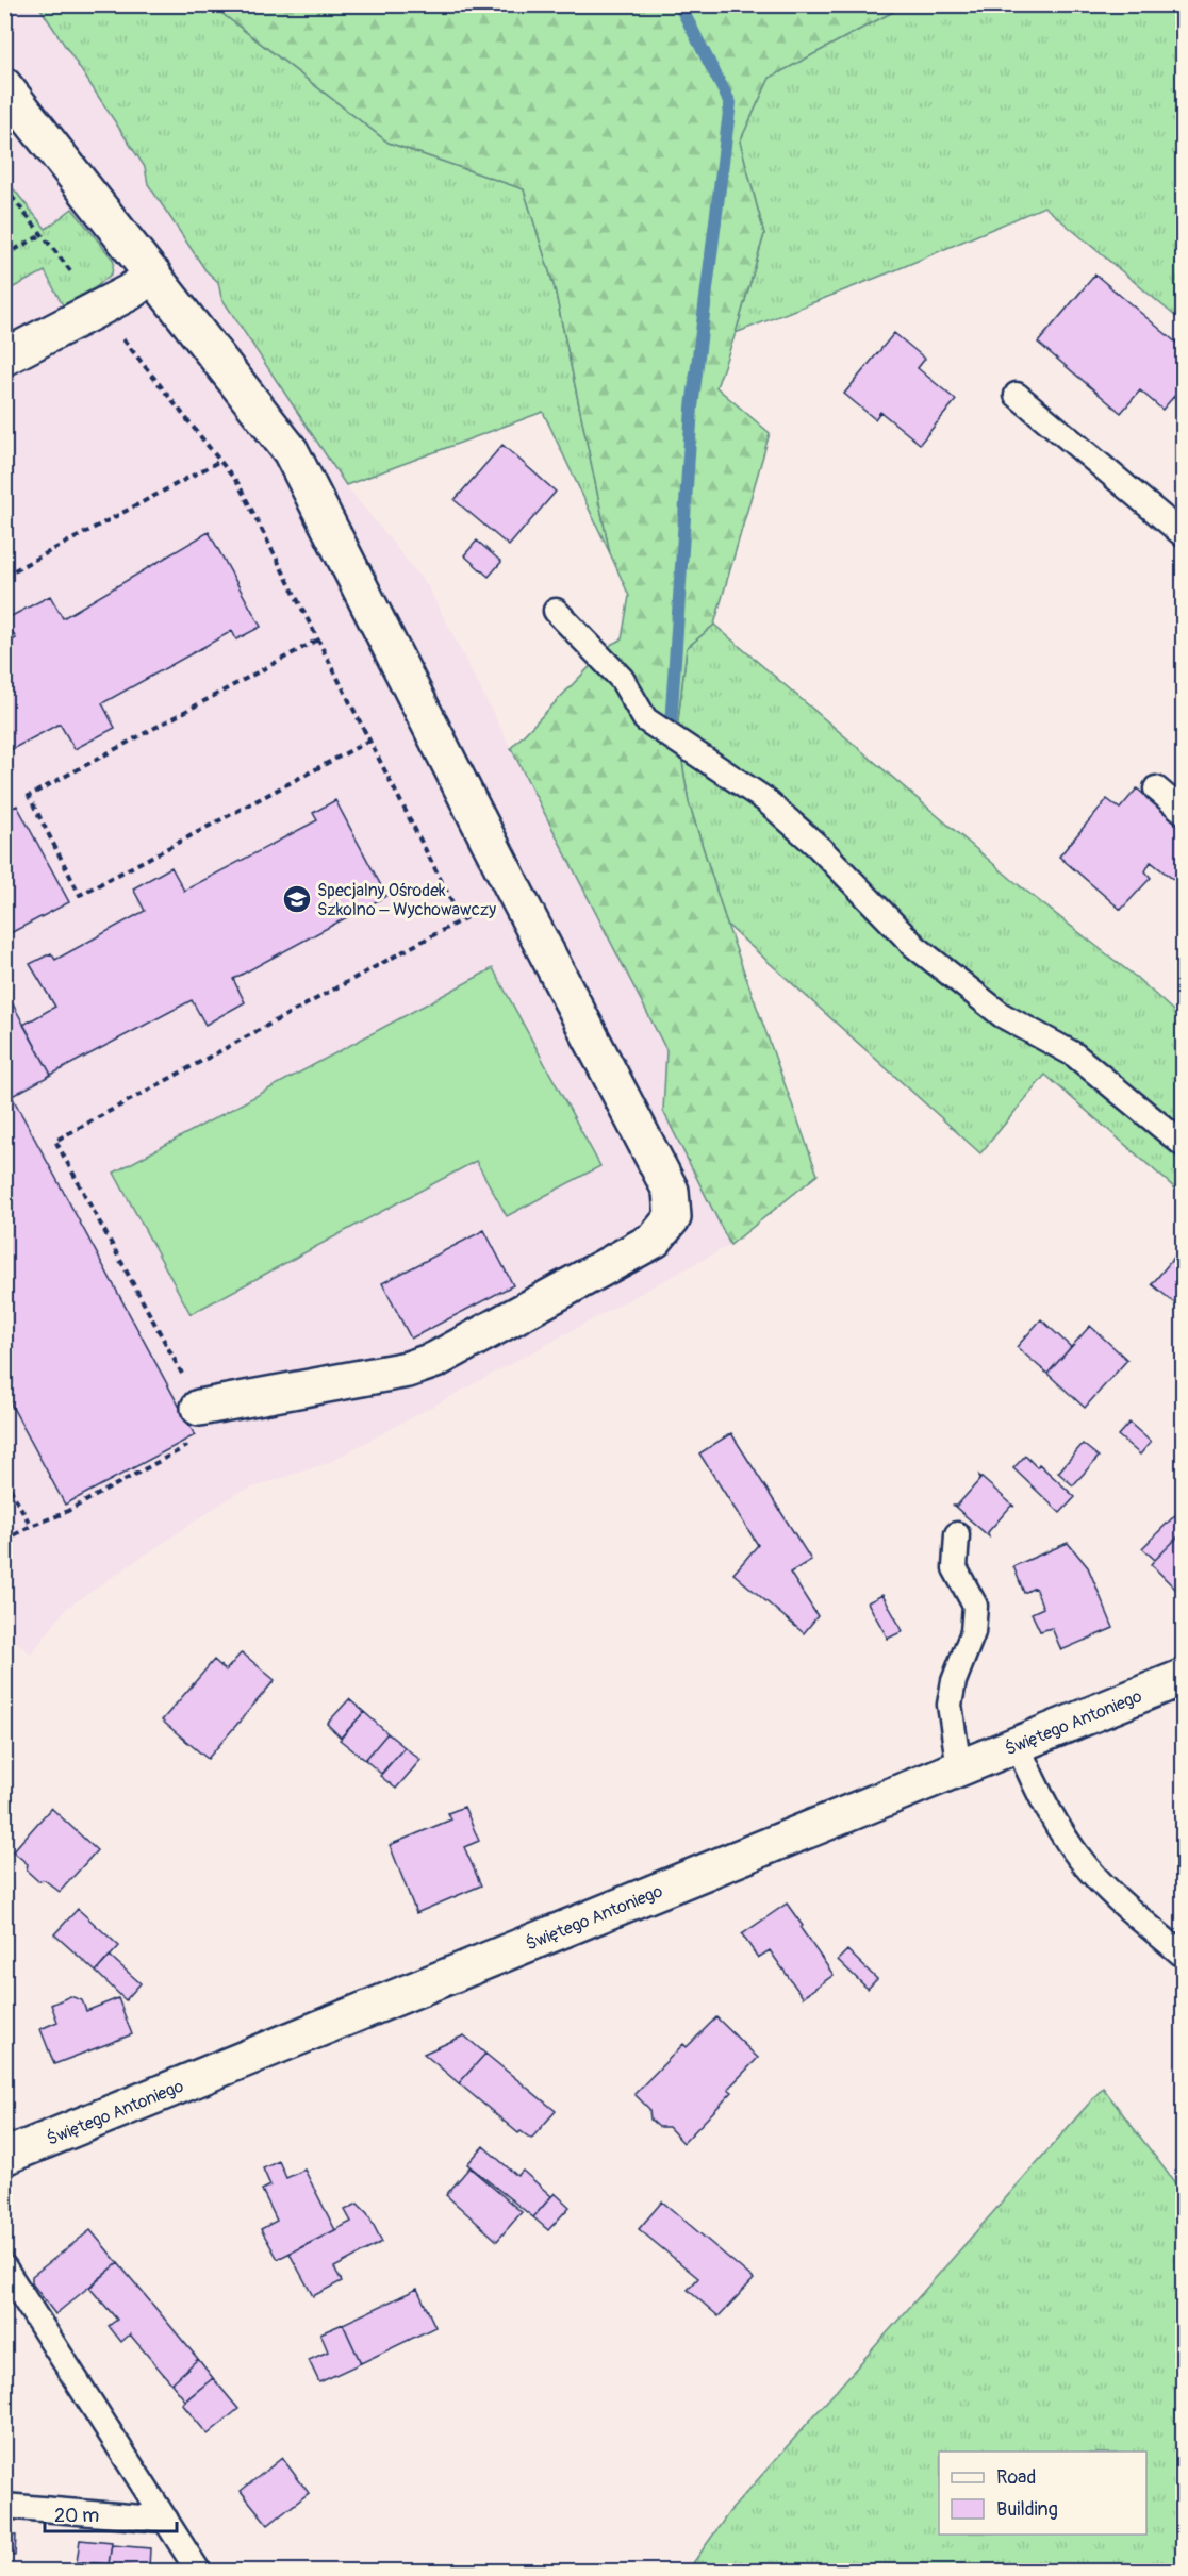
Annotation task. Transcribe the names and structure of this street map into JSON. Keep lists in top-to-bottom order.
{
  "streets": {
    "street": ["Świętego Antoniego"]
  },
  "places": {
    "school or university": ["Specjalny Ośrodek Szkolno – Wychowawczy"]
  },
  "legend": ["Road", "Building"],
  "scale_bar": "20 m"
}
